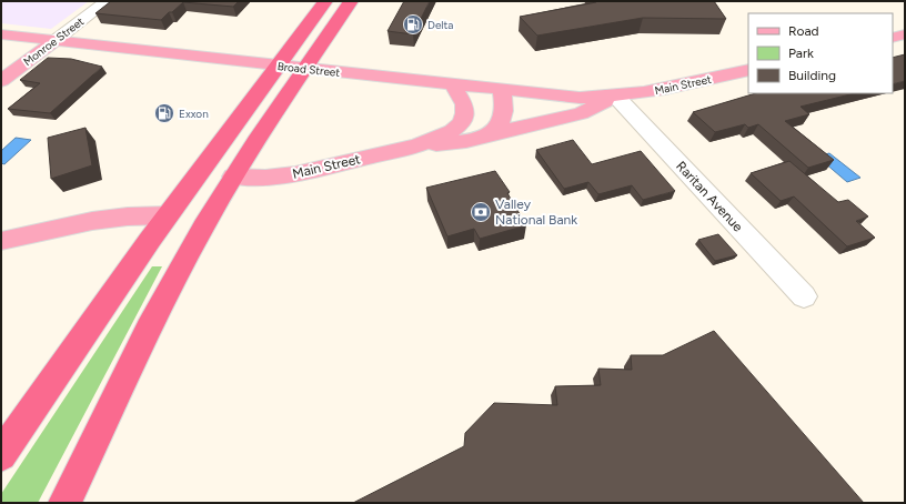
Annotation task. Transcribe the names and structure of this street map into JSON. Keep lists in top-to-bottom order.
{
  "streets": {
    "main road": ["Monroe Street", "Broad Street", "Main Street"],
    "street": ["Raritan Avenue"]
  },
  "crossings": [
    ["Monroe Street", "Broad Street"],
    ["Broad Street", "Main Street"],
    ["Broad Street", "Raritan Avenue"],
    ["Main Street", "Raritan Avenue"]
  ],
  "places": {
    "fuel station": ["Delta", "Exxon"],
    "bank": ["Valley National Bank"]
  },
  "legend": ["Road", "Park", "Building"]
}
